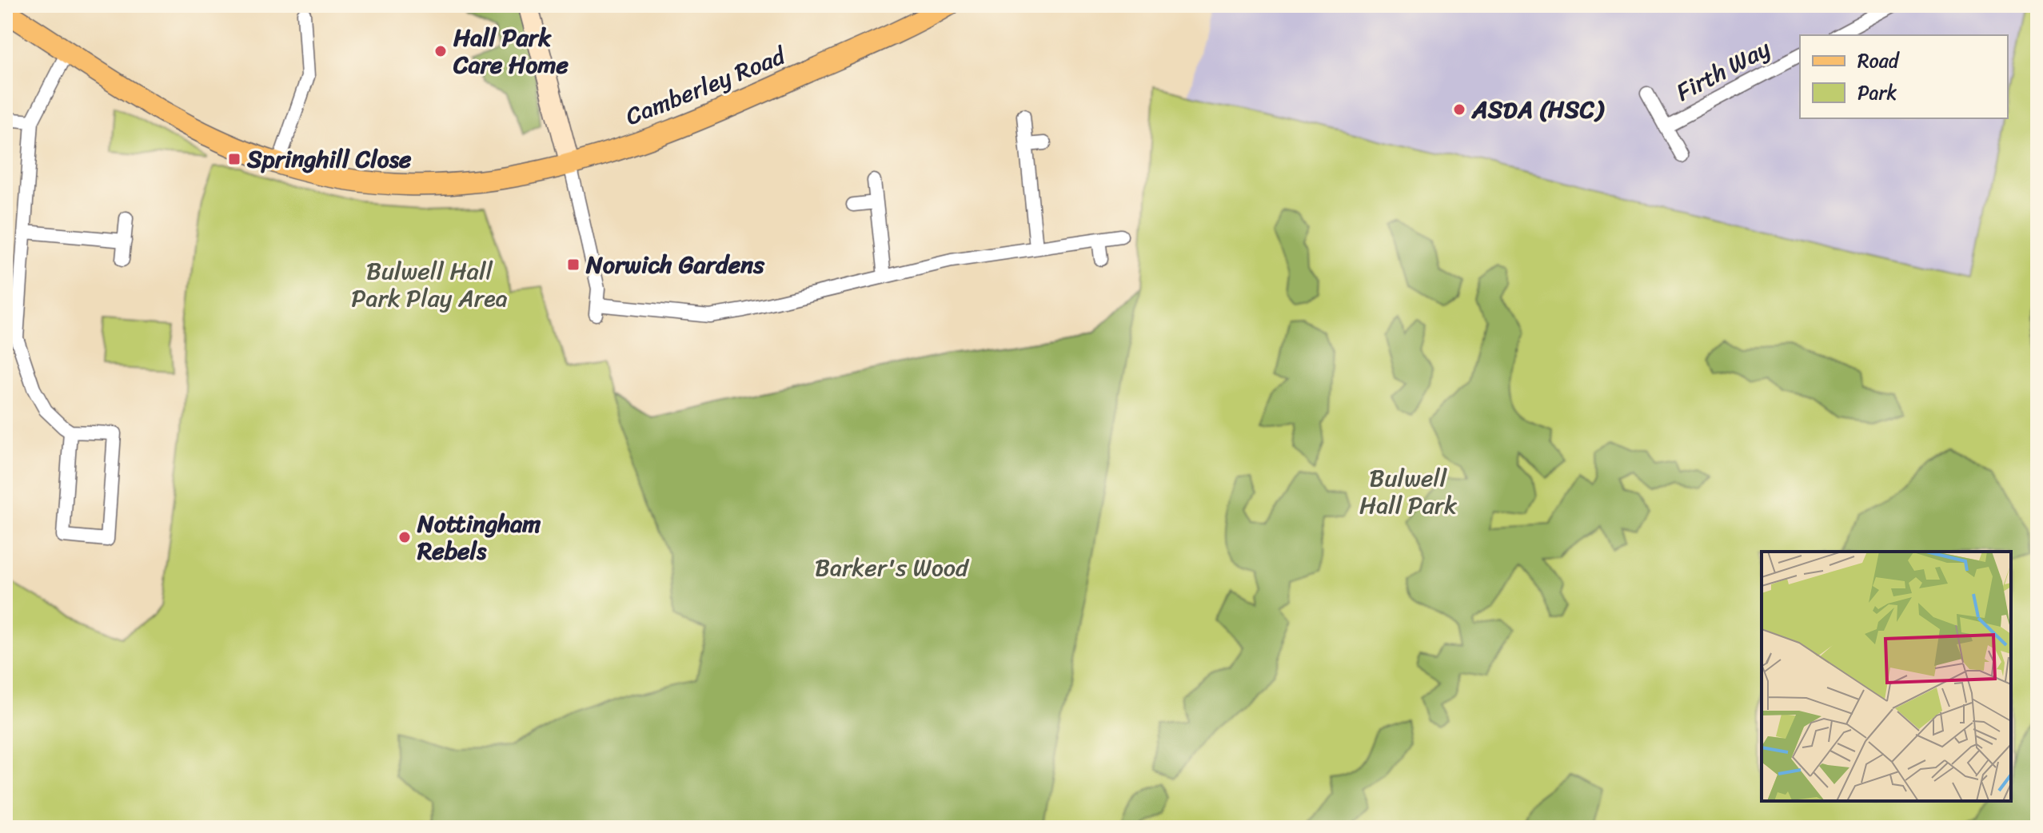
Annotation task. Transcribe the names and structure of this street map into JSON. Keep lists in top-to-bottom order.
{
  "streets": {
    "main road": ["Camberley Road"],
    "street": ["Firth Way"]
  },
  "parks": ["Bulwell Hall Park Play Area", "Bulwell Hall Park", "Barker's Wood"],
  "places": {
    "other": ["Hall Park Care Home", "ASDA (HSC)", "Nottingham Rebels"],
    "transit": ["Springhill Close", "Norwich Gardens"]
  },
  "legend": ["Road", "Park"]
}
